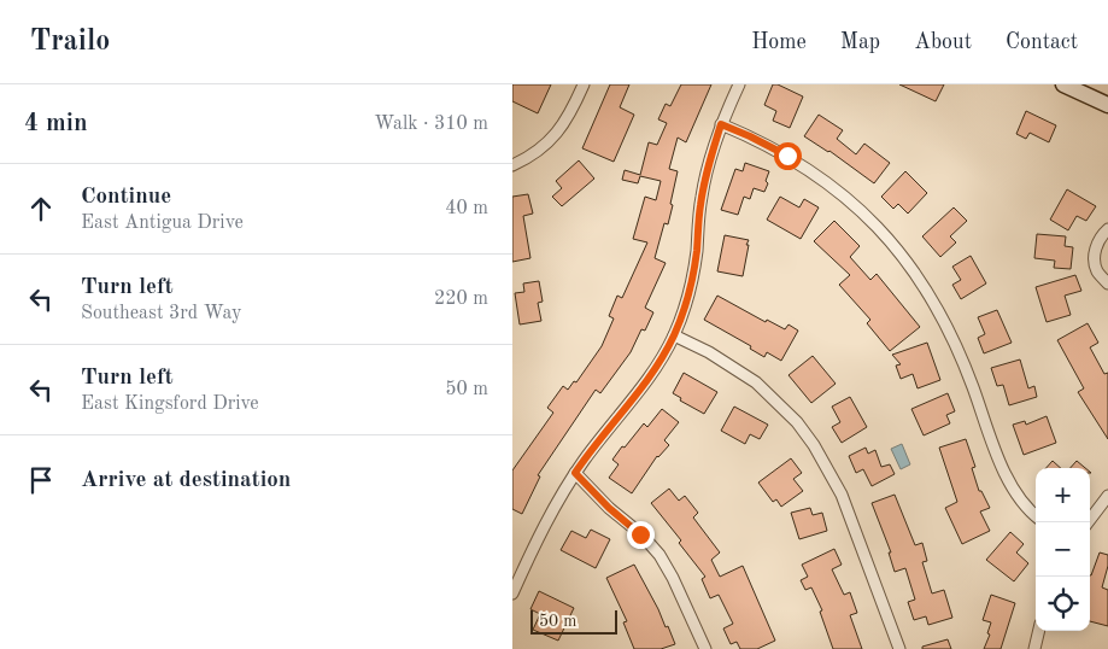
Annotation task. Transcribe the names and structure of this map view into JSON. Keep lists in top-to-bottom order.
{
  "scale_bar": "50 m",
  "page": {
    "header": "Trailo",
    "nav": [
      "Home",
      "Map",
      "About",
      "Contact"
    ],
    "heading": ["4 min", "Walk · 310 m"],
    "list": [
      ["Continue", "East Antigua Drive", "40 m"],
      ["Turn left", "Southeast 3rd Way", "220 m"],
      ["Turn left", "East Kingsford Drive", "50 m"],
      "Arrive at destination"
    ],
    "map_buttons": ["+", "−"],
    "scale": "50 m"
  }
}
